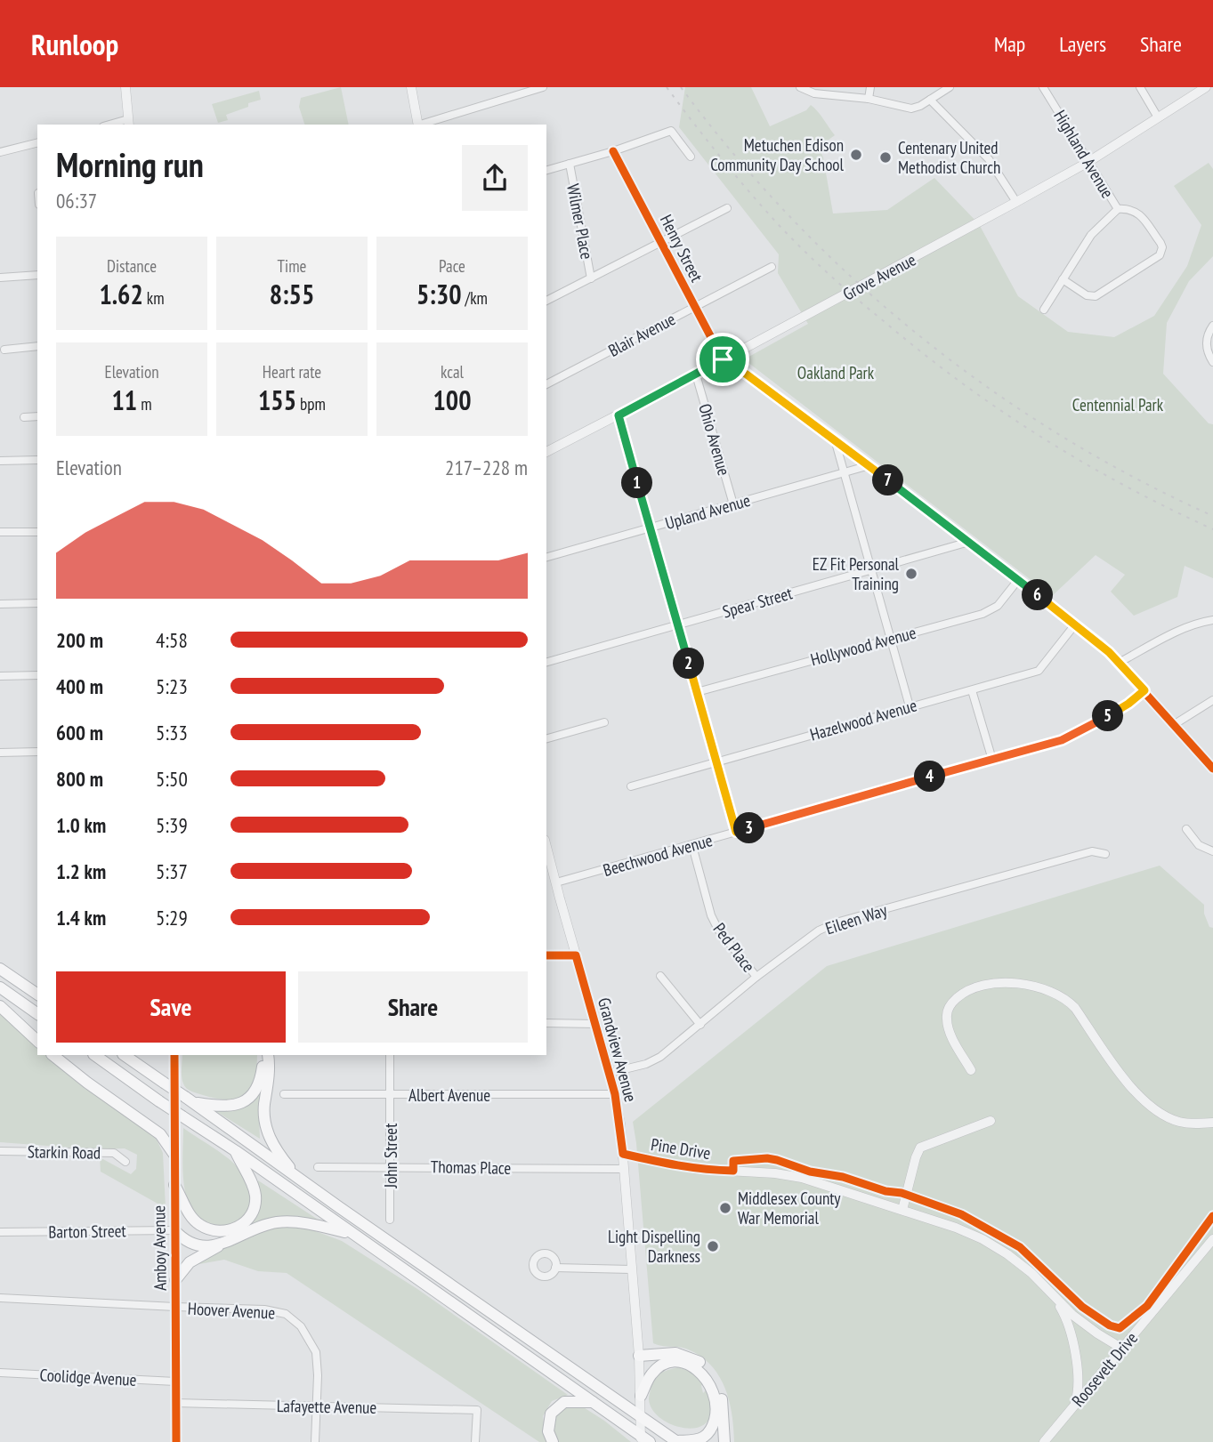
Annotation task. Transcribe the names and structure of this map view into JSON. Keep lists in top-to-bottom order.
{
  "streets": {
    "street": [
      "Highland Avenue",
      "Wilmer Place",
      "Henry Street",
      "Grove Avenue",
      "Blair Avenue",
      "Ohio Avenue",
      "Upland Avenue",
      "Spear Street",
      "Hollywood Avenue",
      "Hazelwood Avenue",
      "Beechwood Avenue",
      "Eileen Way",
      "Ped Place",
      "Grandview Avenue",
      "Albert Avenue",
      "Pine Drive",
      "Starkin Road",
      "John Street",
      "Thomas Place",
      "Barton Street",
      "Amboy Avenue",
      "Hoover Avenue",
      "Roosevelt Drive",
      "Coolidge Avenue",
      "Lafayette Avenue"
    ]
  },
  "crossings": [
    ["Highland Avenue", "Grove Avenue"],
    ["Henry Street", "Grove Avenue"],
    ["Henry Street", "Blair Avenue"],
    ["Grove Avenue", "Ohio Avenue"],
    ["Ohio Avenue", "Upland Avenue"],
    ["Beechwood Avenue", "Ped Place"],
    ["Beechwood Avenue", "Grandview Avenue"],
    ["Eileen Way", "Ped Place"],
    ["Eileen Way", "Grandview Avenue"],
    ["Grandview Avenue", "Albert Avenue"],
    ["Grandview Avenue", "Pine Drive"],
    ["Grandview Avenue", "Thomas Place"],
    ["Albert Avenue", "John Street"],
    ["Pine Drive", "Roosevelt Drive"],
    ["John Street", "Thomas Place"],
    ["Barton Street", "Amboy Avenue"],
    ["Amboy Avenue", "Hoover Avenue"],
    ["Amboy Avenue", "Coolidge Avenue"],
    ["Amboy Avenue", "Lafayette Avenue"],
    ["Hoover Avenue", "Lafayette Avenue"]
  ],
  "parks": ["Oakland Park", "Centennial Park"],
  "places": [
    "Metuchen Edison Community Day School",
    "Centenary United Methodist Church",
    "EZ Fit Personal Training",
    "Middlesex County War Memorial",
    "Light Dispelling Darkness"
  ],
  "page": {
    "header": "Runloop",
    "nav": ["Map", "Layers", "Share"],
    "heading": ["Morning run", "06:37"],
    "stats": [
      ["Distance", "1.62 km"],
      ["Time", "8:55"],
      ["Pace", "5:30 /km"],
      ["Elevation", "11 m"],
      ["Heart rate", "155 bpm"],
      ["kcal", "100"]
    ],
    "chart": ["Elevation", "217–228 m"],
    "pins": [
      "7",
      "1",
      "6",
      "2",
      "5",
      "4",
      "3"
    ],
    "list": [
      {
        "name": "200 m",
        "note": "4:58"
      },
      {
        "name": "400 m",
        "note": "5:23"
      },
      {
        "name": "600 m",
        "note": "5:33"
      },
      {
        "name": "800 m",
        "note": "5:50"
      },
      {
        "name": "1.0 km",
        "note": "5:39"
      },
      {
        "name": "1.2 km",
        "note": "5:37"
      },
      {
        "name": "1.4 km",
        "note": "5:29"
      }
    ],
    "buttons": ["Save", "Share"]
  }
}
